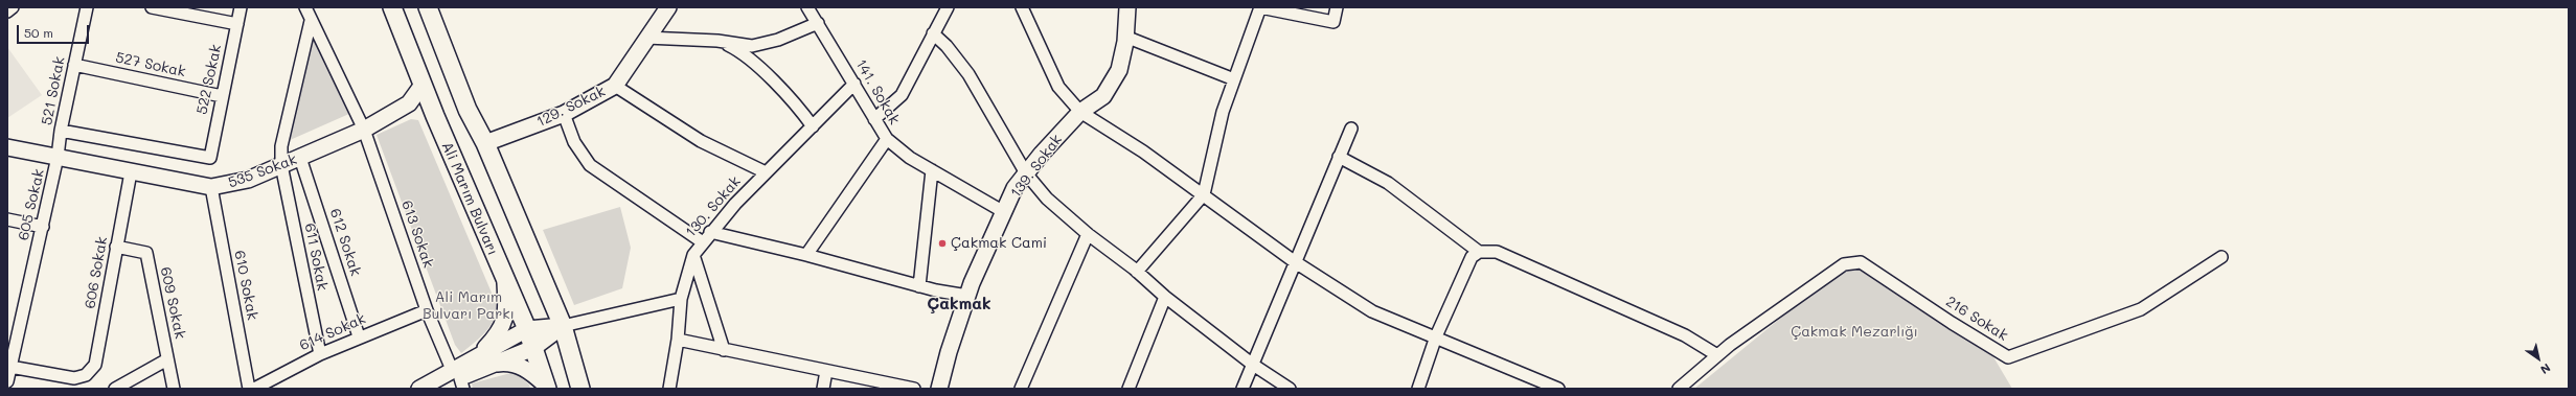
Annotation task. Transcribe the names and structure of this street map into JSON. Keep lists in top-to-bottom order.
{
  "streets": {
    "main road": ["Ali Marım Bulvarı"],
    "street": [
      "527 Sokak",
      "522 Sokak",
      "521 Sokak",
      "141. Sokak",
      "129. Sokak",
      "139. Sokak",
      "535 Sokak",
      "605 Sokak",
      "130. Sokak",
      "613 Sokak",
      "612 Sokak",
      "611 Sokak",
      "606 Sokak",
      "610 Sokak",
      "609 Sokak",
      "216 Sokak",
      "614 Sokak"
    ]
  },
  "crossings": [
    ["527 Sokak", "522 Sokak"],
    ["527 Sokak", "521 Sokak"],
    ["522 Sokak", "521 Sokak"],
    ["521 Sokak", "535 Sokak"],
    ["521 Sokak", "605 Sokak"],
    ["141. Sokak", "139. Sokak"],
    ["141. Sokak", "130. Sokak"],
    ["535 Sokak", "605 Sokak"],
    ["535 Sokak", "613 Sokak"],
    ["535 Sokak", "612 Sokak"],
    ["535 Sokak", "611 Sokak"],
    ["535 Sokak", "606 Sokak"],
    ["535 Sokak", "610 Sokak"],
    ["605 Sokak", "606 Sokak"],
    ["613 Sokak", "611 Sokak"],
    ["613 Sokak", "614 Sokak"],
    ["612 Sokak", "614 Sokak"],
    ["611 Sokak", "614 Sokak"],
    ["606 Sokak", "609 Sokak"]
  ],
  "districts": ["Çakmak"],
  "parks": ["Ali Marım Bulvarı Parkı", "Çakmak Mezarlığı"],
  "places": ["Çakmak Cami"],
  "scale_bar": "50 m",
  "north": "bottom right"
}
